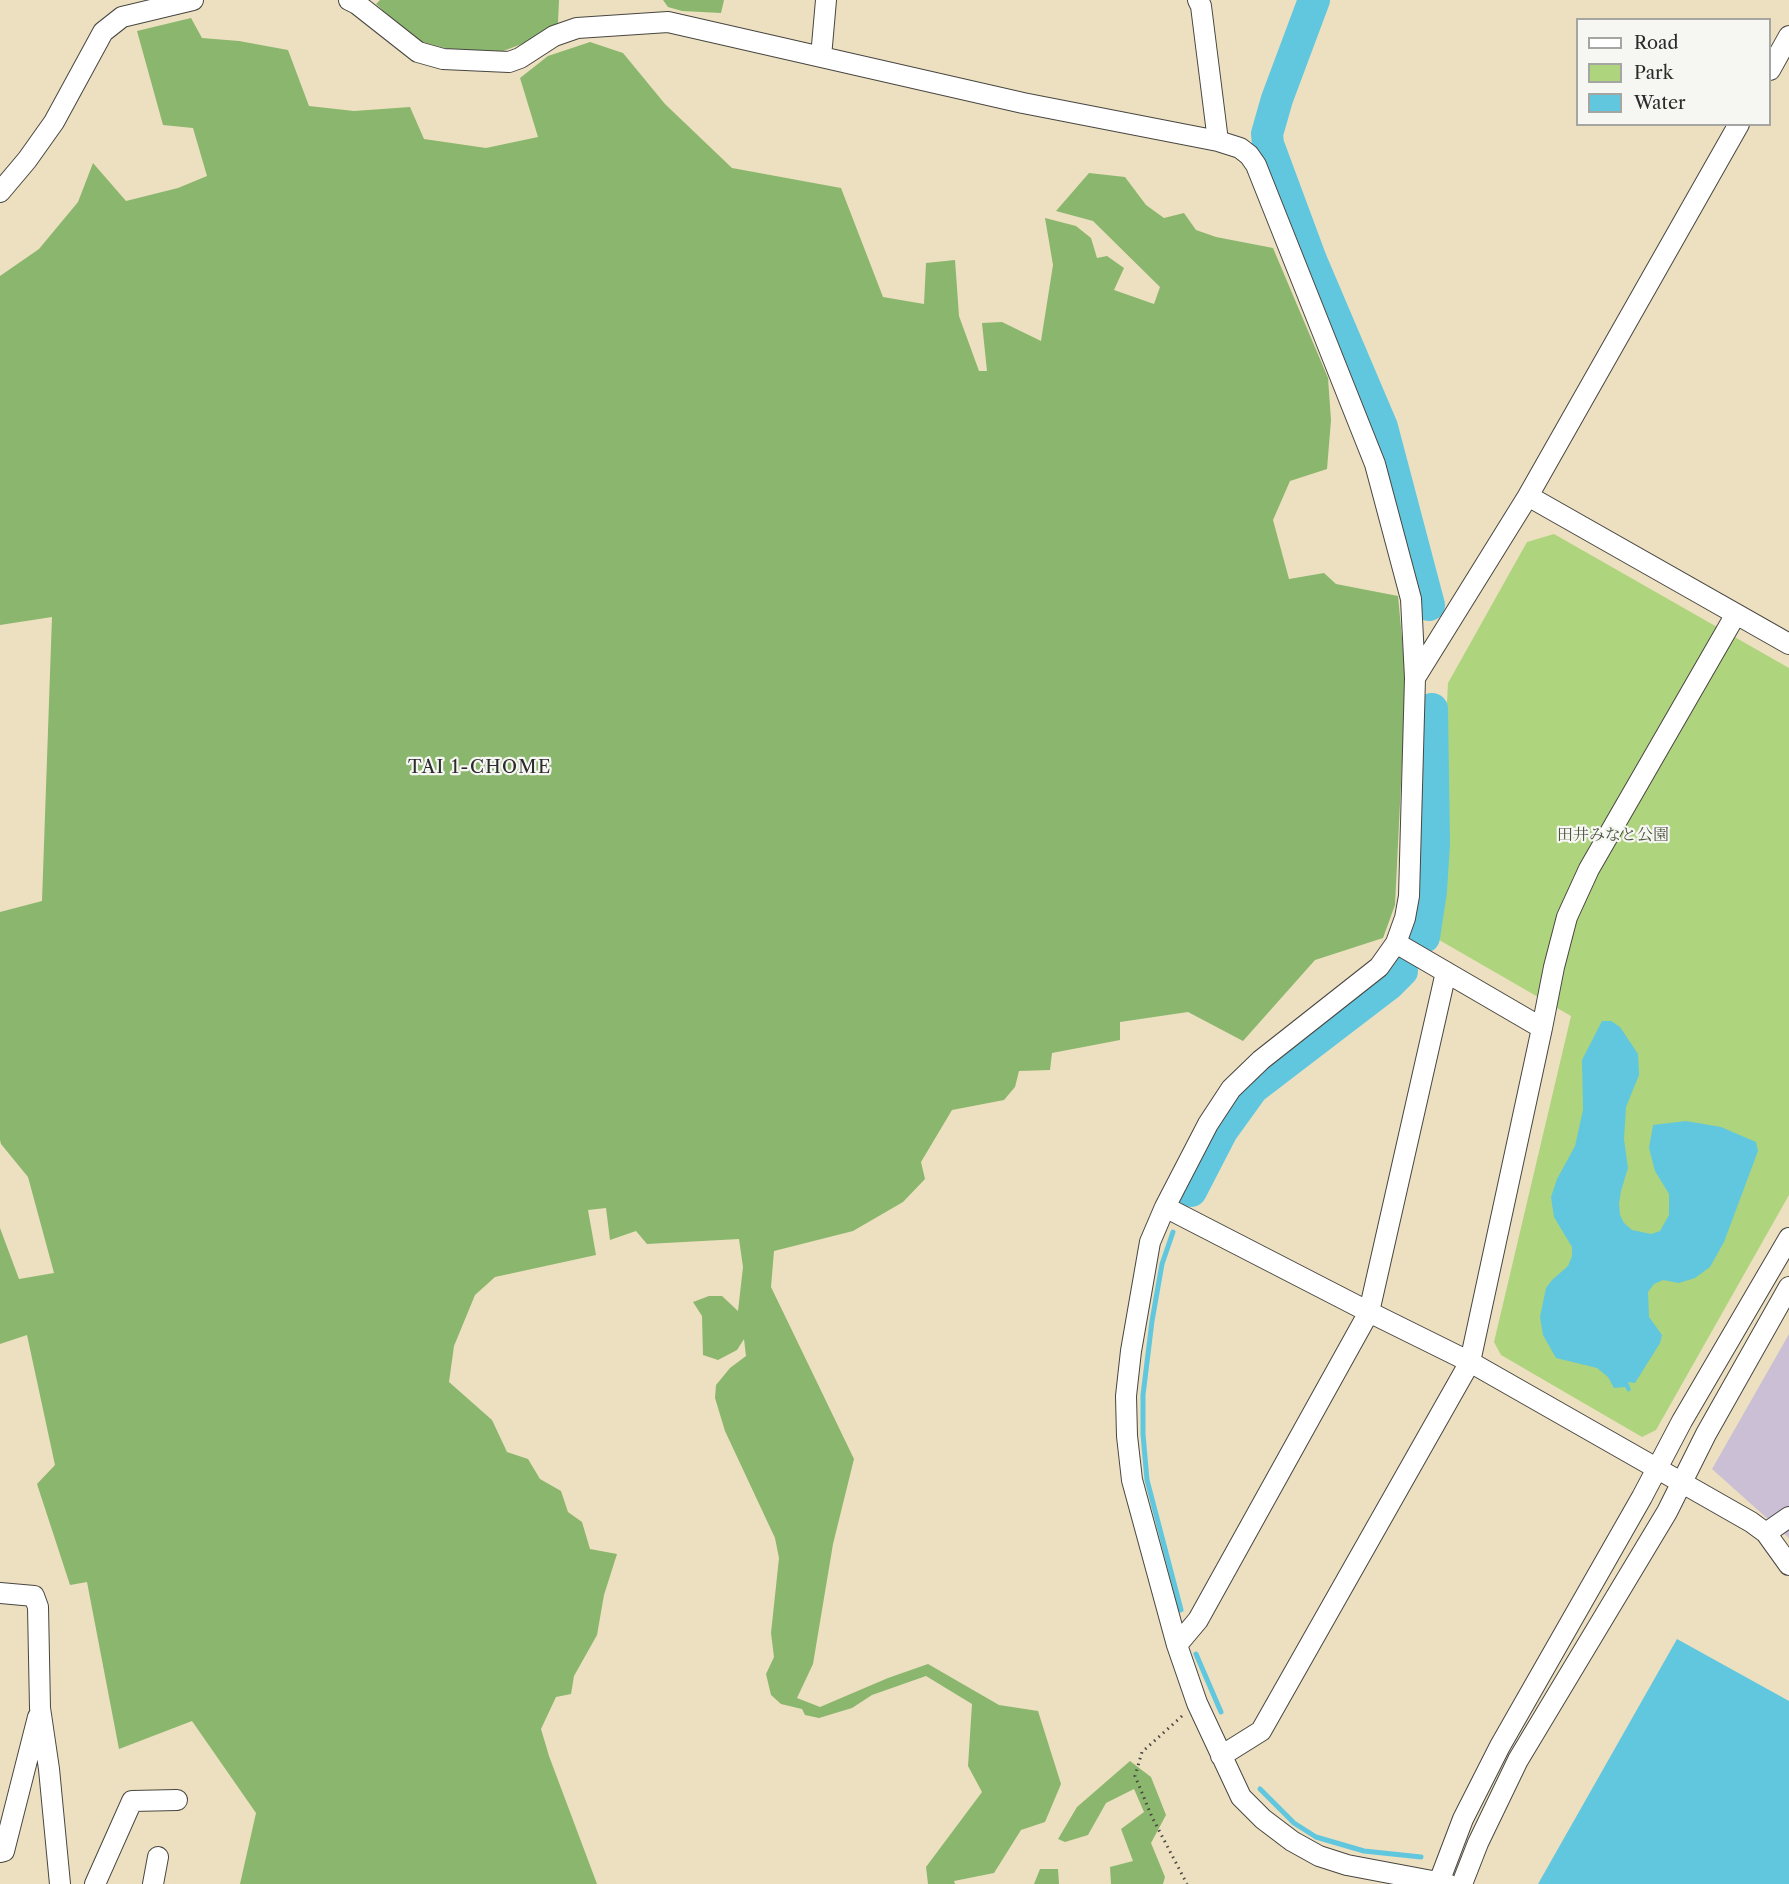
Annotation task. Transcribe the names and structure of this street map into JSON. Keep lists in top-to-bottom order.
{
  "districts": ["TAI 1-CHOME"],
  "parks": ["田井みなと公園"],
  "legend": ["Road", "Park", "Water"]
}
